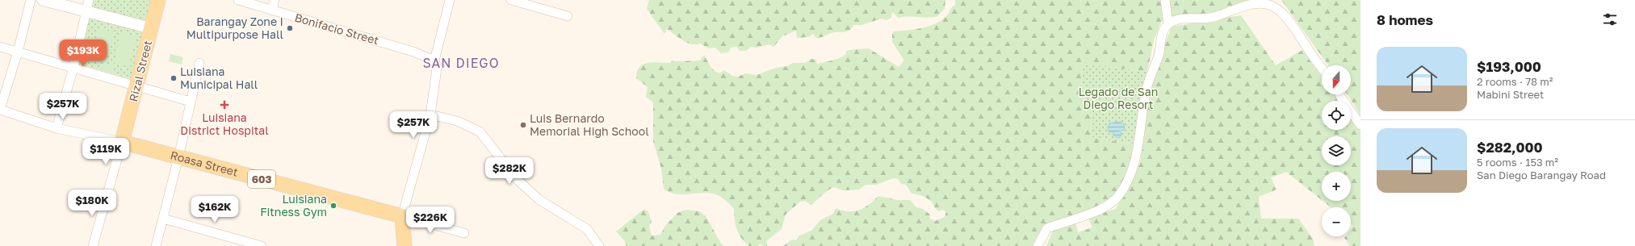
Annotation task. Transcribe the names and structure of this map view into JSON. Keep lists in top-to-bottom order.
{
  "streets": {
    "main road": ["Rizal Street", "Roasa Street", "603"],
    "street": ["Bonifacio Street"]
  },
  "crossings": [
    ["Rizal Street", "Roasa Street"]
  ],
  "districts": ["SAN DIEGO"],
  "parks": ["Legado de San Diego Resort"],
  "places": {
    "other": [
      "Barangay Zone I Multipurpose Hall",
      "Luisiana Municipal Hall",
      "Luis Bernardo Memorial High School",
      "Luisiana Fitness Gym"
    ],
    "health": ["Luisiana District Hospital"]
  },
  "north": "bottom",
  "page": {
    "heading": "8 homes",
    "list": [
      {
        "name": "$193,000",
        "note": "2 rooms · 78 m² · Mabini Street"
      },
      {
        "name": "$282,000",
        "note": "5 rooms · 153 m² · San Diego Barangay Road"
      }
    ],
    "price": [
      "$193K",
      "$257K",
      "$257K",
      "$119K",
      "$282K",
      "$180K",
      "$162K",
      "$226K"
    ],
    "map_buttons": ["+", "−"]
  }
}
